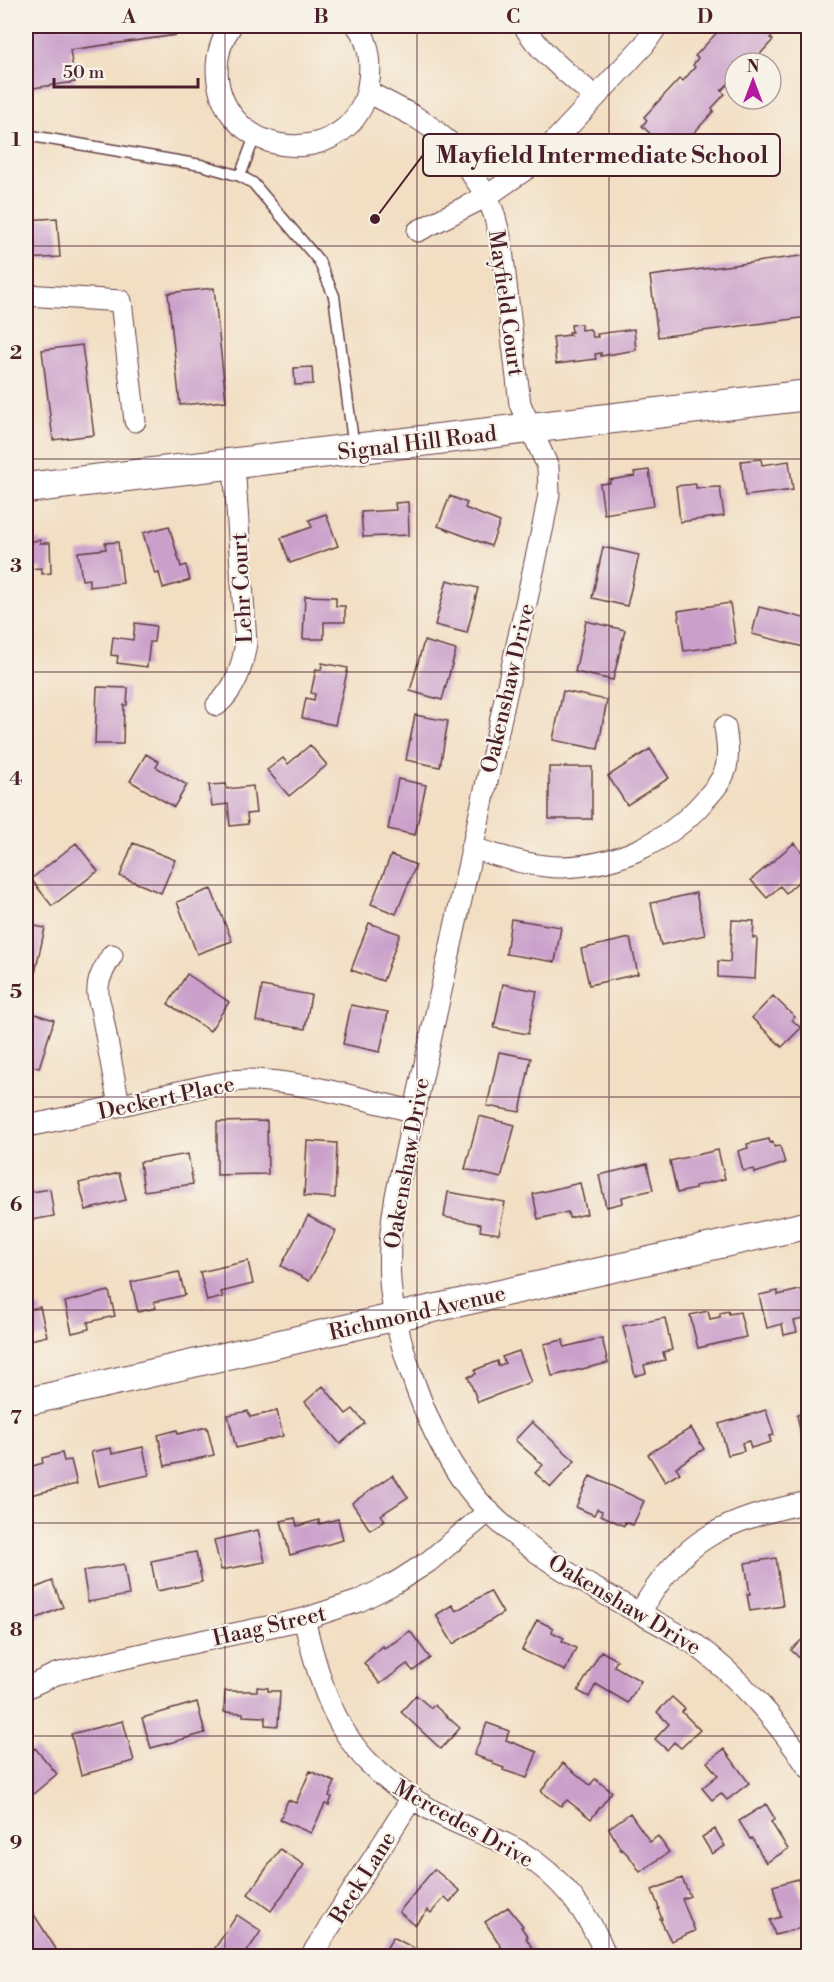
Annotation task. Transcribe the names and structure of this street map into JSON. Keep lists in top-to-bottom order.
{
  "streets": {
    "main road": ["Signal Hill Road"],
    "street": [
      "Mayfield Court",
      "Lehr Court",
      "Oakenshaw Drive",
      "Deckert Place",
      "Richmond Avenue",
      "Haag Street",
      "Mercedes Drive",
      "Beck Lane"
    ]
  },
  "crossings": [
    ["Mayfield Court", "Signal Hill Road"],
    ["Mayfield Court", "Oakenshaw Drive"],
    ["Signal Hill Road", "Lehr Court"],
    ["Signal Hill Road", "Oakenshaw Drive"],
    ["Oakenshaw Drive", "Deckert Place"],
    ["Oakenshaw Drive", "Richmond Avenue"],
    ["Oakenshaw Drive", "Haag Street"],
    ["Haag Street", "Mercedes Drive"],
    ["Mercedes Drive", "Beck Lane"]
  ],
  "places": ["Mayfield Intermediate School"],
  "scale_bar": "50 m",
  "north": "top",
  "grid": {
    "columns": [
      "A",
      "B",
      "C",
      "D"
    ],
    "rows": [
      "1",
      "2",
      "3",
      "4",
      "5",
      "6",
      "7",
      "8",
      "9"
    ]
  }
}
